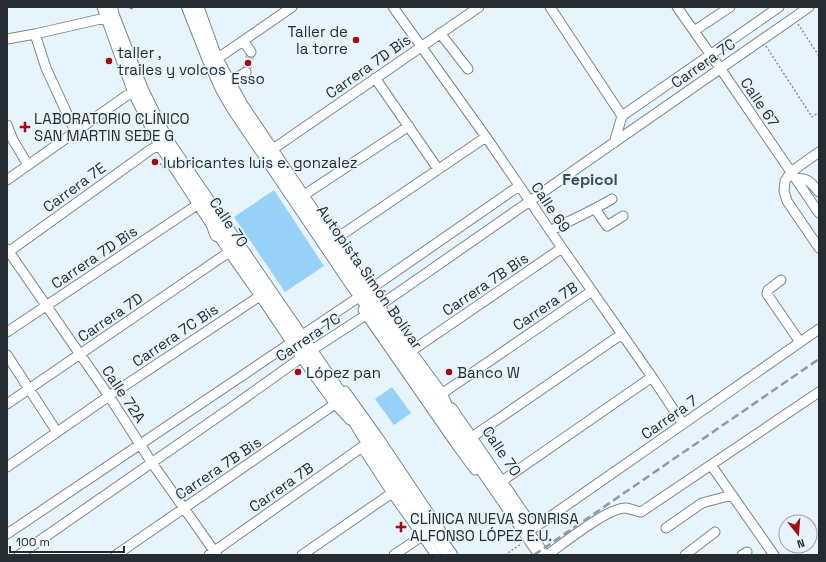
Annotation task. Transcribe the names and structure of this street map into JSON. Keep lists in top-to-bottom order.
{
  "streets": {
    "highway": ["Calle 70", "Autopista Simón Bolívar"],
    "street": [
      "Carrera 7C",
      "Carrera 7D Bis",
      "Calle 67",
      "Carrera 7E",
      "Calle 69",
      "Carrera 7B Bis",
      "Carrera 7B",
      "Carrera 7D",
      "Carrera 7C Bis",
      "Calle 72A",
      "Carrera 7"
    ]
  },
  "crossings": [
    ["Carrera 7C", "Calle 67"],
    ["Carrera 7C", "Calle 69"],
    ["Carrera 7C", "Calle 70"],
    ["Carrera 7C", "Autopista Simón Bolívar"],
    ["Carrera 7C", "Calle 72A"],
    ["Carrera 7D Bis", "Calle 69"],
    ["Carrera 7D Bis", "Calle 70"],
    ["Carrera 7D Bis", "Calle 72A"],
    ["Carrera 7E", "Calle 70"],
    ["Carrera 7E", "Calle 72A"],
    ["Calle 69", "Carrera 7B Bis"],
    ["Calle 69", "Carrera 7B"],
    ["Calle 69", "Carrera 7"],
    ["Calle 70", "Autopista Simón Bolívar"],
    ["Calle 70", "Carrera 7B Bis"],
    ["Calle 70", "Carrera 7B"],
    ["Calle 70", "Carrera 7D"],
    ["Calle 70", "Carrera 7C Bis"],
    ["Calle 70", "Carrera 7"],
    ["Autopista Simón Bolívar", "Carrera 7B Bis"],
    ["Autopista Simón Bolívar", "Carrera 7B"],
    ["Carrera 7B Bis", "Calle 72A"],
    ["Carrera 7B", "Calle 72A"],
    ["Carrera 7D", "Calle 72A"],
    ["Carrera 7C Bis", "Calle 72A"]
  ],
  "districts": ["Fepicol"],
  "places": {
    "other": [
      "Taller de la torre",
      "taller , trailes y volcos",
      "Esso",
      "lubricantes luis e. gonzalez",
      "López pan",
      "Banco W"
    ],
    "health": ["LABORATORIO CLÍNICO SAN MARTIN SEDE G", "CLÍNICA NUEVA SONRISA ALFONSO LÓPEZ E.U."]
  },
  "scale_bar": "100 m",
  "north": "bottom"
}
